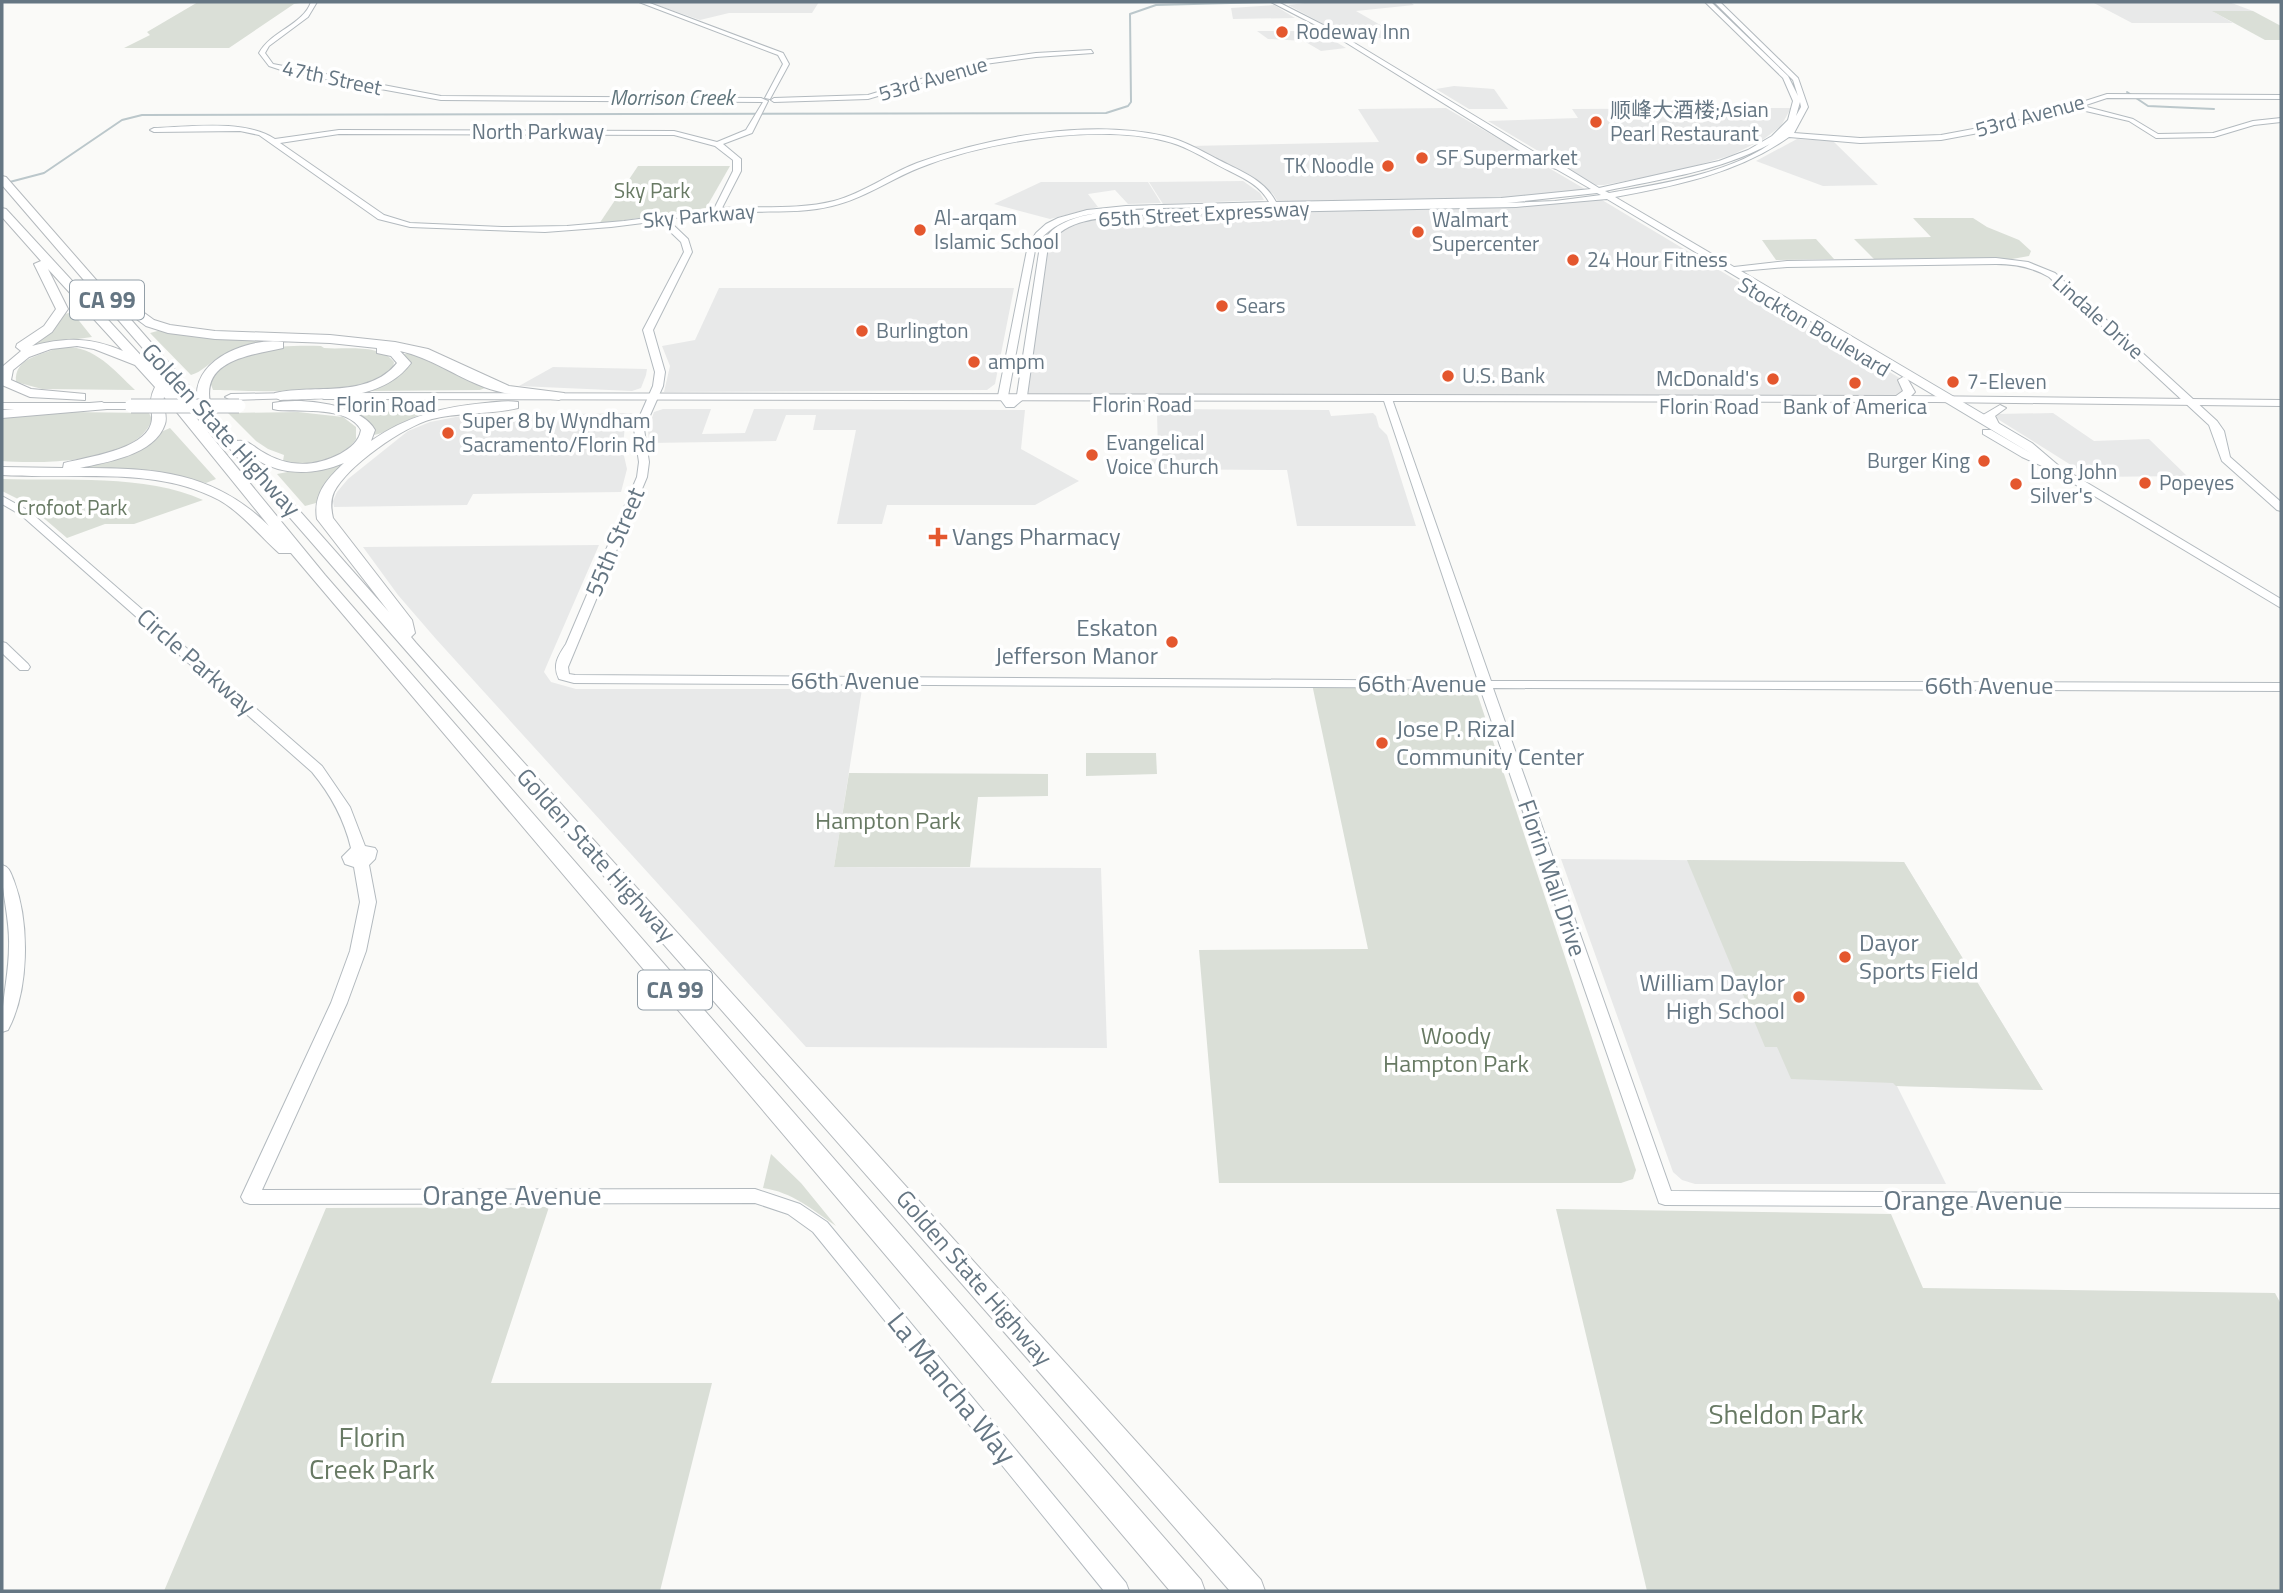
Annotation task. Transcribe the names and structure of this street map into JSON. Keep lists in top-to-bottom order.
{
  "streets": {
    "highway": ["CA 99", "Golden State Highway"],
    "main road": ["Florin Road"],
    "street": [
      "47th Street",
      "53rd Avenue",
      "North Parkway",
      "65th Street Expressway",
      "Sky Parkway",
      "Lindale Drive",
      "Stockton Boulevard",
      "55th Street",
      "Circle Parkway",
      "66th Avenue",
      "Florin Mall Drive",
      "Orange Avenue",
      "La Mancha Way"
    ]
  },
  "crossings": [
    ["47th Street", "53rd Avenue"],
    ["53rd Avenue", "65th Street Expressway"],
    ["North Parkway", "Sky Parkway"],
    ["65th Street Expressway", "Sky Parkway"],
    ["65th Street Expressway", "Stockton Boulevard"],
    ["65th Street Expressway", "Florin Road"],
    ["Sky Parkway", "55th Street"],
    ["Lindale Drive", "Stockton Boulevard"],
    ["Lindale Drive", "Florin Road"],
    ["Stockton Boulevard", "Florin Road"],
    ["Florin Road", "55th Street"],
    ["Florin Road", "Florin Mall Drive"],
    ["55th Street", "66th Avenue"],
    ["Circle Parkway", "Orange Avenue"],
    ["66th Avenue", "Florin Mall Drive"],
    ["Florin Mall Drive", "Orange Avenue"],
    ["Orange Avenue", "La Mancha Way"]
  ],
  "water": ["Morrison Creek"],
  "parks": [
    "Sky Park",
    "Crofoot Park",
    "Hampton Park",
    "Woody Hampton Park",
    "Sheldon Park",
    "Florin Creek Park"
  ],
  "places": {
    "other": [
      "Rodeway Inn",
      "顺峰大酒楼;Asian Pearl Restaurant",
      "SF Supermarket",
      "TK Noodle",
      "Al-arqam Islamic School",
      "Walmart Supercenter",
      "24 Hour Fitness",
      "Sears",
      "Burlington",
      "ampm",
      "U.S. Bank",
      "McDonald's",
      "7-Eleven",
      "Bank of America",
      "Super 8 by Wyndham Sacramento/Florin Rd",
      "Evangelical Voice Church",
      "Burger King",
      "Popeyes",
      "Long John Silver's",
      "Eskaton Jefferson Manor",
      "Jose P. Rizal Community Center",
      "Dayor Sports Field",
      "William Daylor High School"
    ],
    "health": ["Vangs Pharmacy"]
  }
}
